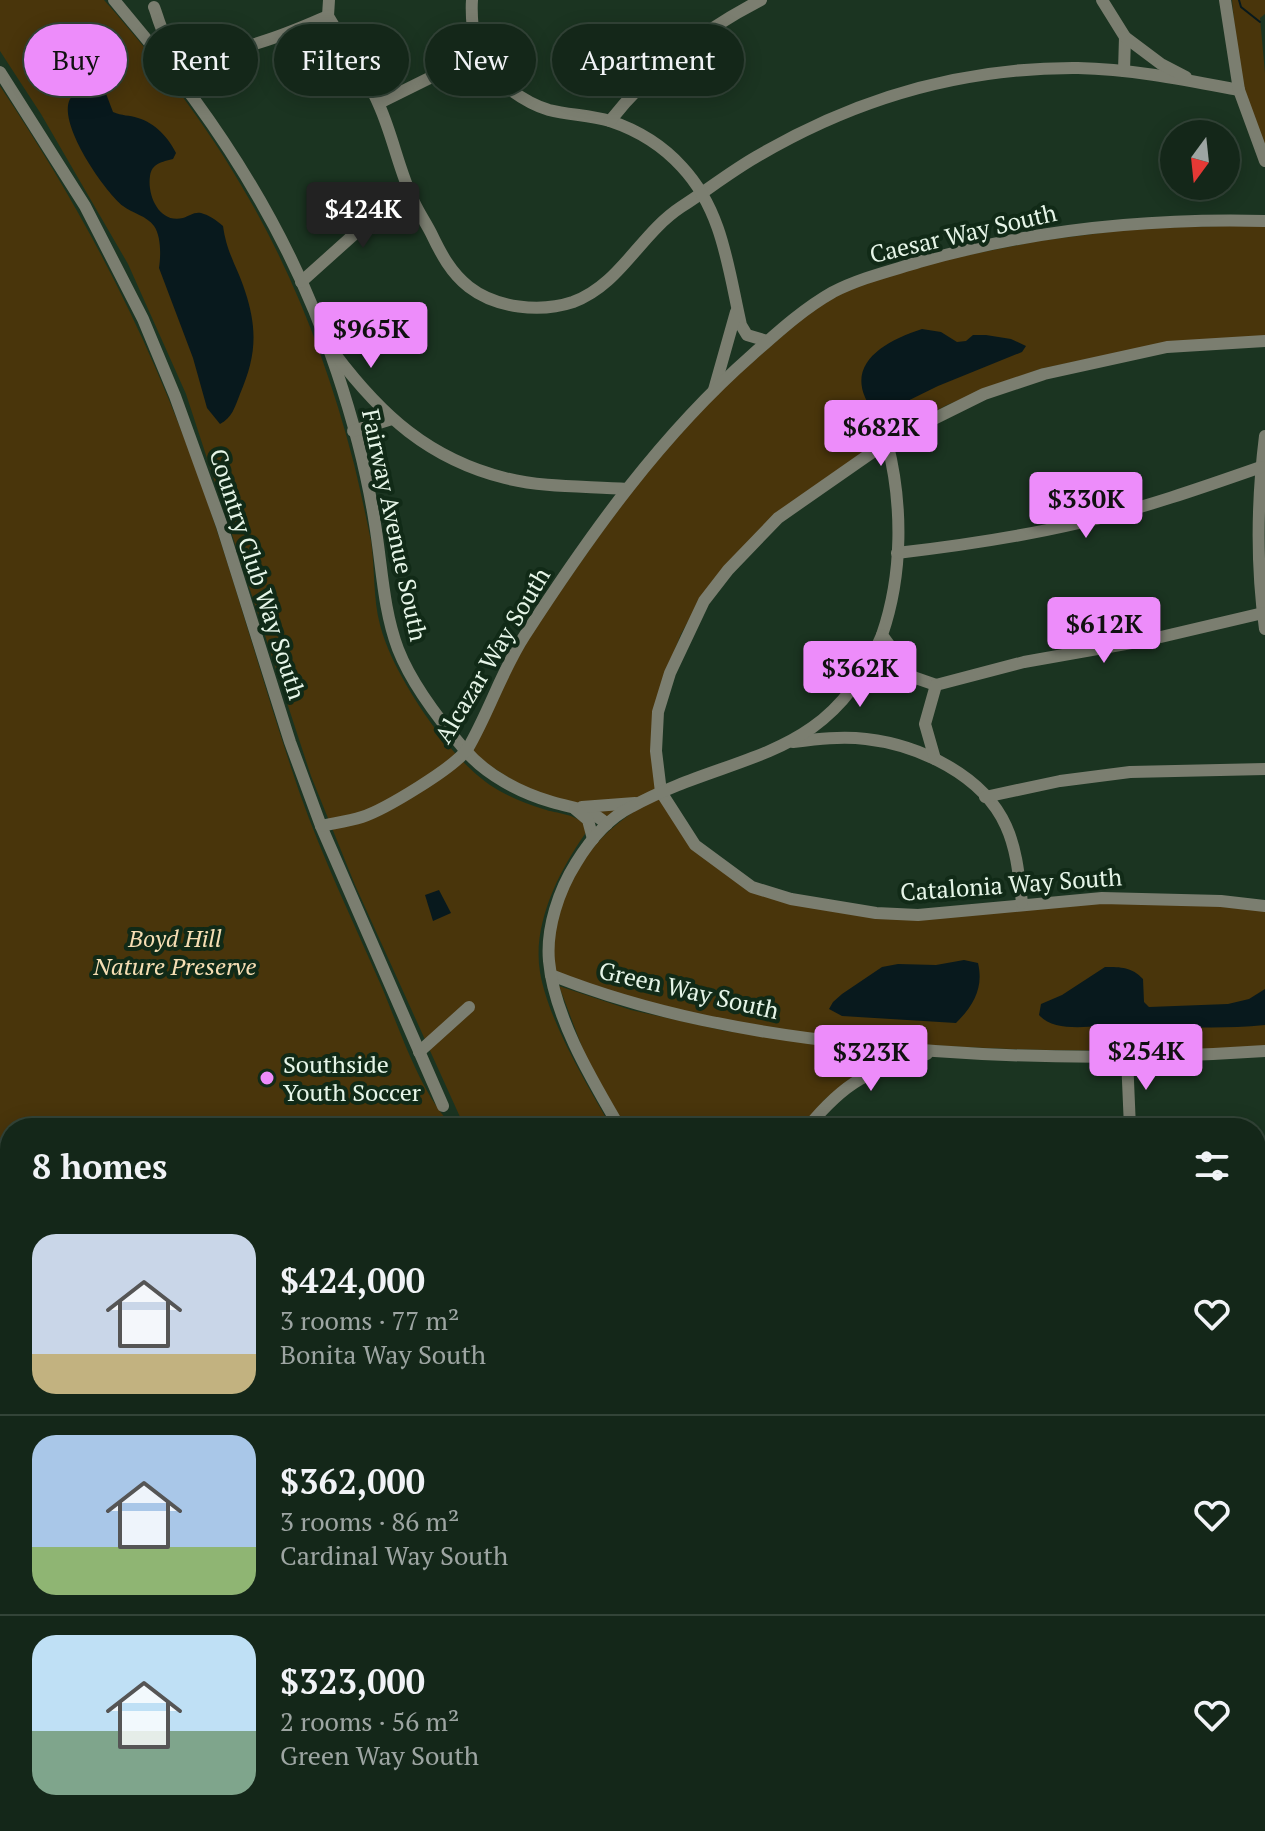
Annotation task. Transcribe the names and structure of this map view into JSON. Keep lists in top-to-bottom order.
{
  "streets": {
    "street": [
      "Caesar Way South",
      "Fairway Avenue South",
      "Country Club Way South",
      "Alcazar Way South",
      "Catalonia Way South",
      "Green Way South"
    ]
  },
  "crossings": [
    ["Caesar Way South", "Alcazar Way South"],
    ["Fairway Avenue South", "Alcazar Way South"],
    ["Country Club Way South", "Alcazar Way South"]
  ],
  "parks": ["Boyd Hill Nature Preserve"],
  "places": ["Southside Youth Soccer"],
  "north": "bottom",
  "page": {
    "chip": [
      "Buy",
      "Rent",
      "Filters",
      "New",
      "Apartment"
    ],
    "price": [
      "$424K",
      "$965K",
      "$682K",
      "$330K",
      "$612K",
      "$362K",
      "$254K",
      "$323K"
    ],
    "heading": "8 homes",
    "list": [
      {
        "name": "$424,000",
        "note": "3 rooms · 77 m² · Bonita Way South"
      },
      {
        "name": "$362,000",
        "note": "3 rooms · 86 m² · Cardinal Way South"
      },
      {
        "name": "$323,000",
        "note": "2 rooms · 56 m² · Green Way South"
      }
    ]
  }
}
